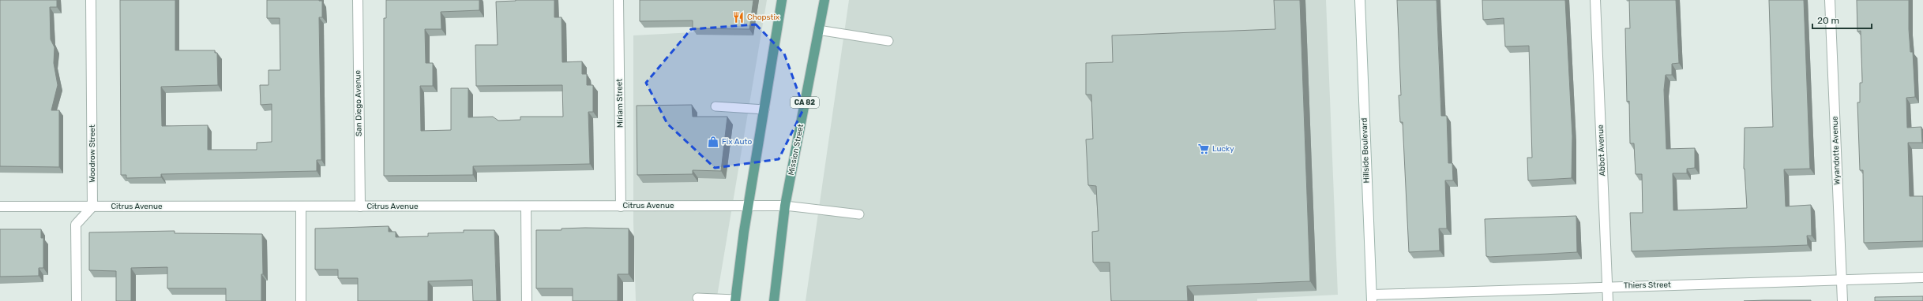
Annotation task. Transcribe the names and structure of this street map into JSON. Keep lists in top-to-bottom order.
{
  "streets": {
    "main road": ["CA 82", "Mission Street"],
    "street": [
      "San Diego Avenue",
      "Miriam Street",
      "Hillside Boulevard",
      "Abbot Avenue",
      "Wyandotte Avenue",
      "Woodrow Street",
      "Citrus Avenue",
      "Thiers Street"
    ]
  },
  "crossings": [
    ["San Diego Avenue", "Citrus Avenue"],
    ["Miriam Street", "Citrus Avenue"],
    ["Mission Street", "Citrus Avenue"],
    ["Hillside Boulevard", "Thiers Street"],
    ["Abbot Avenue", "Thiers Street"],
    ["Wyandotte Avenue", "Thiers Street"],
    ["Woodrow Street", "Citrus Avenue"]
  ],
  "places": {
    "restaurant": ["Chopstix"],
    "shop": ["Fix Auto"],
    "supermarket": ["Lucky"]
  },
  "scale_bar": "20 m"
}
